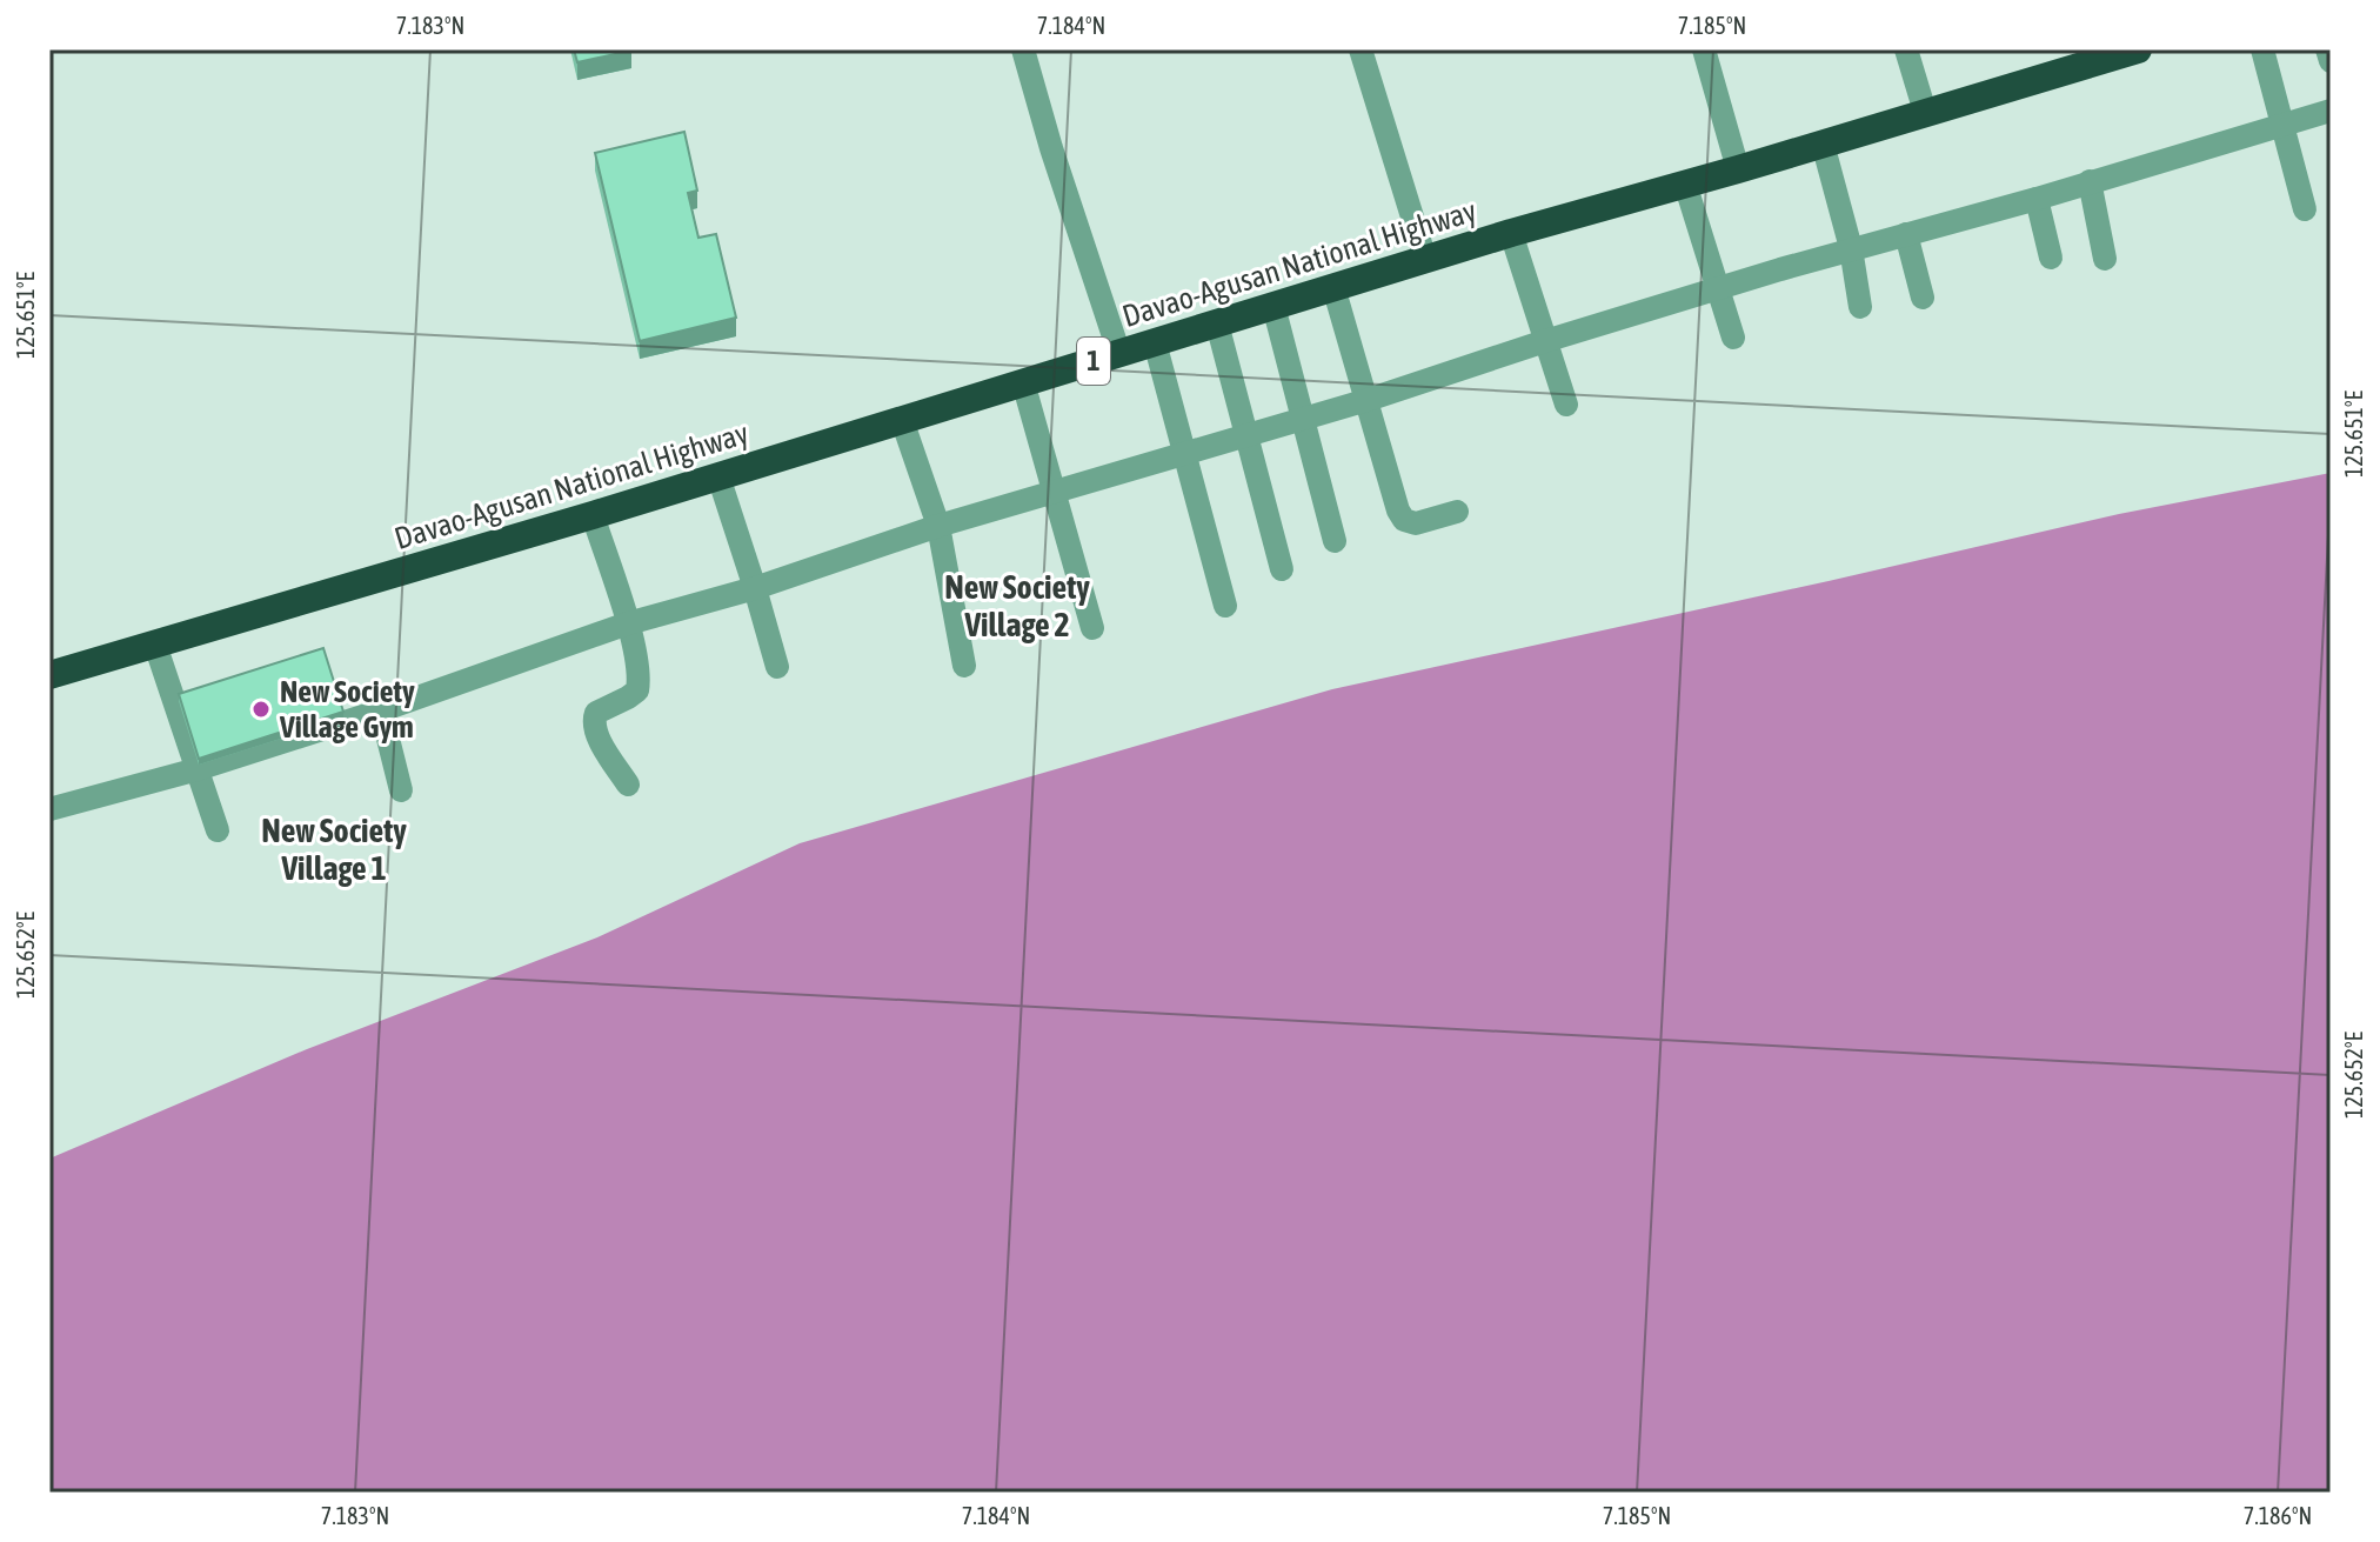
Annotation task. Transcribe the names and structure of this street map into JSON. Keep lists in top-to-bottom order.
{
  "streets": {
    "highway": ["Davao-Agusan National Highway", "1"]
  },
  "districts": ["New Society Village 2", "New Society Village 1"],
  "places": ["New Society Village Gym"],
  "coordinates": [
    "7.183°N",
    "7.184°N",
    "7.185°N",
    "125.651°E",
    "125.652°E",
    "7.186°N"
  ]
}
